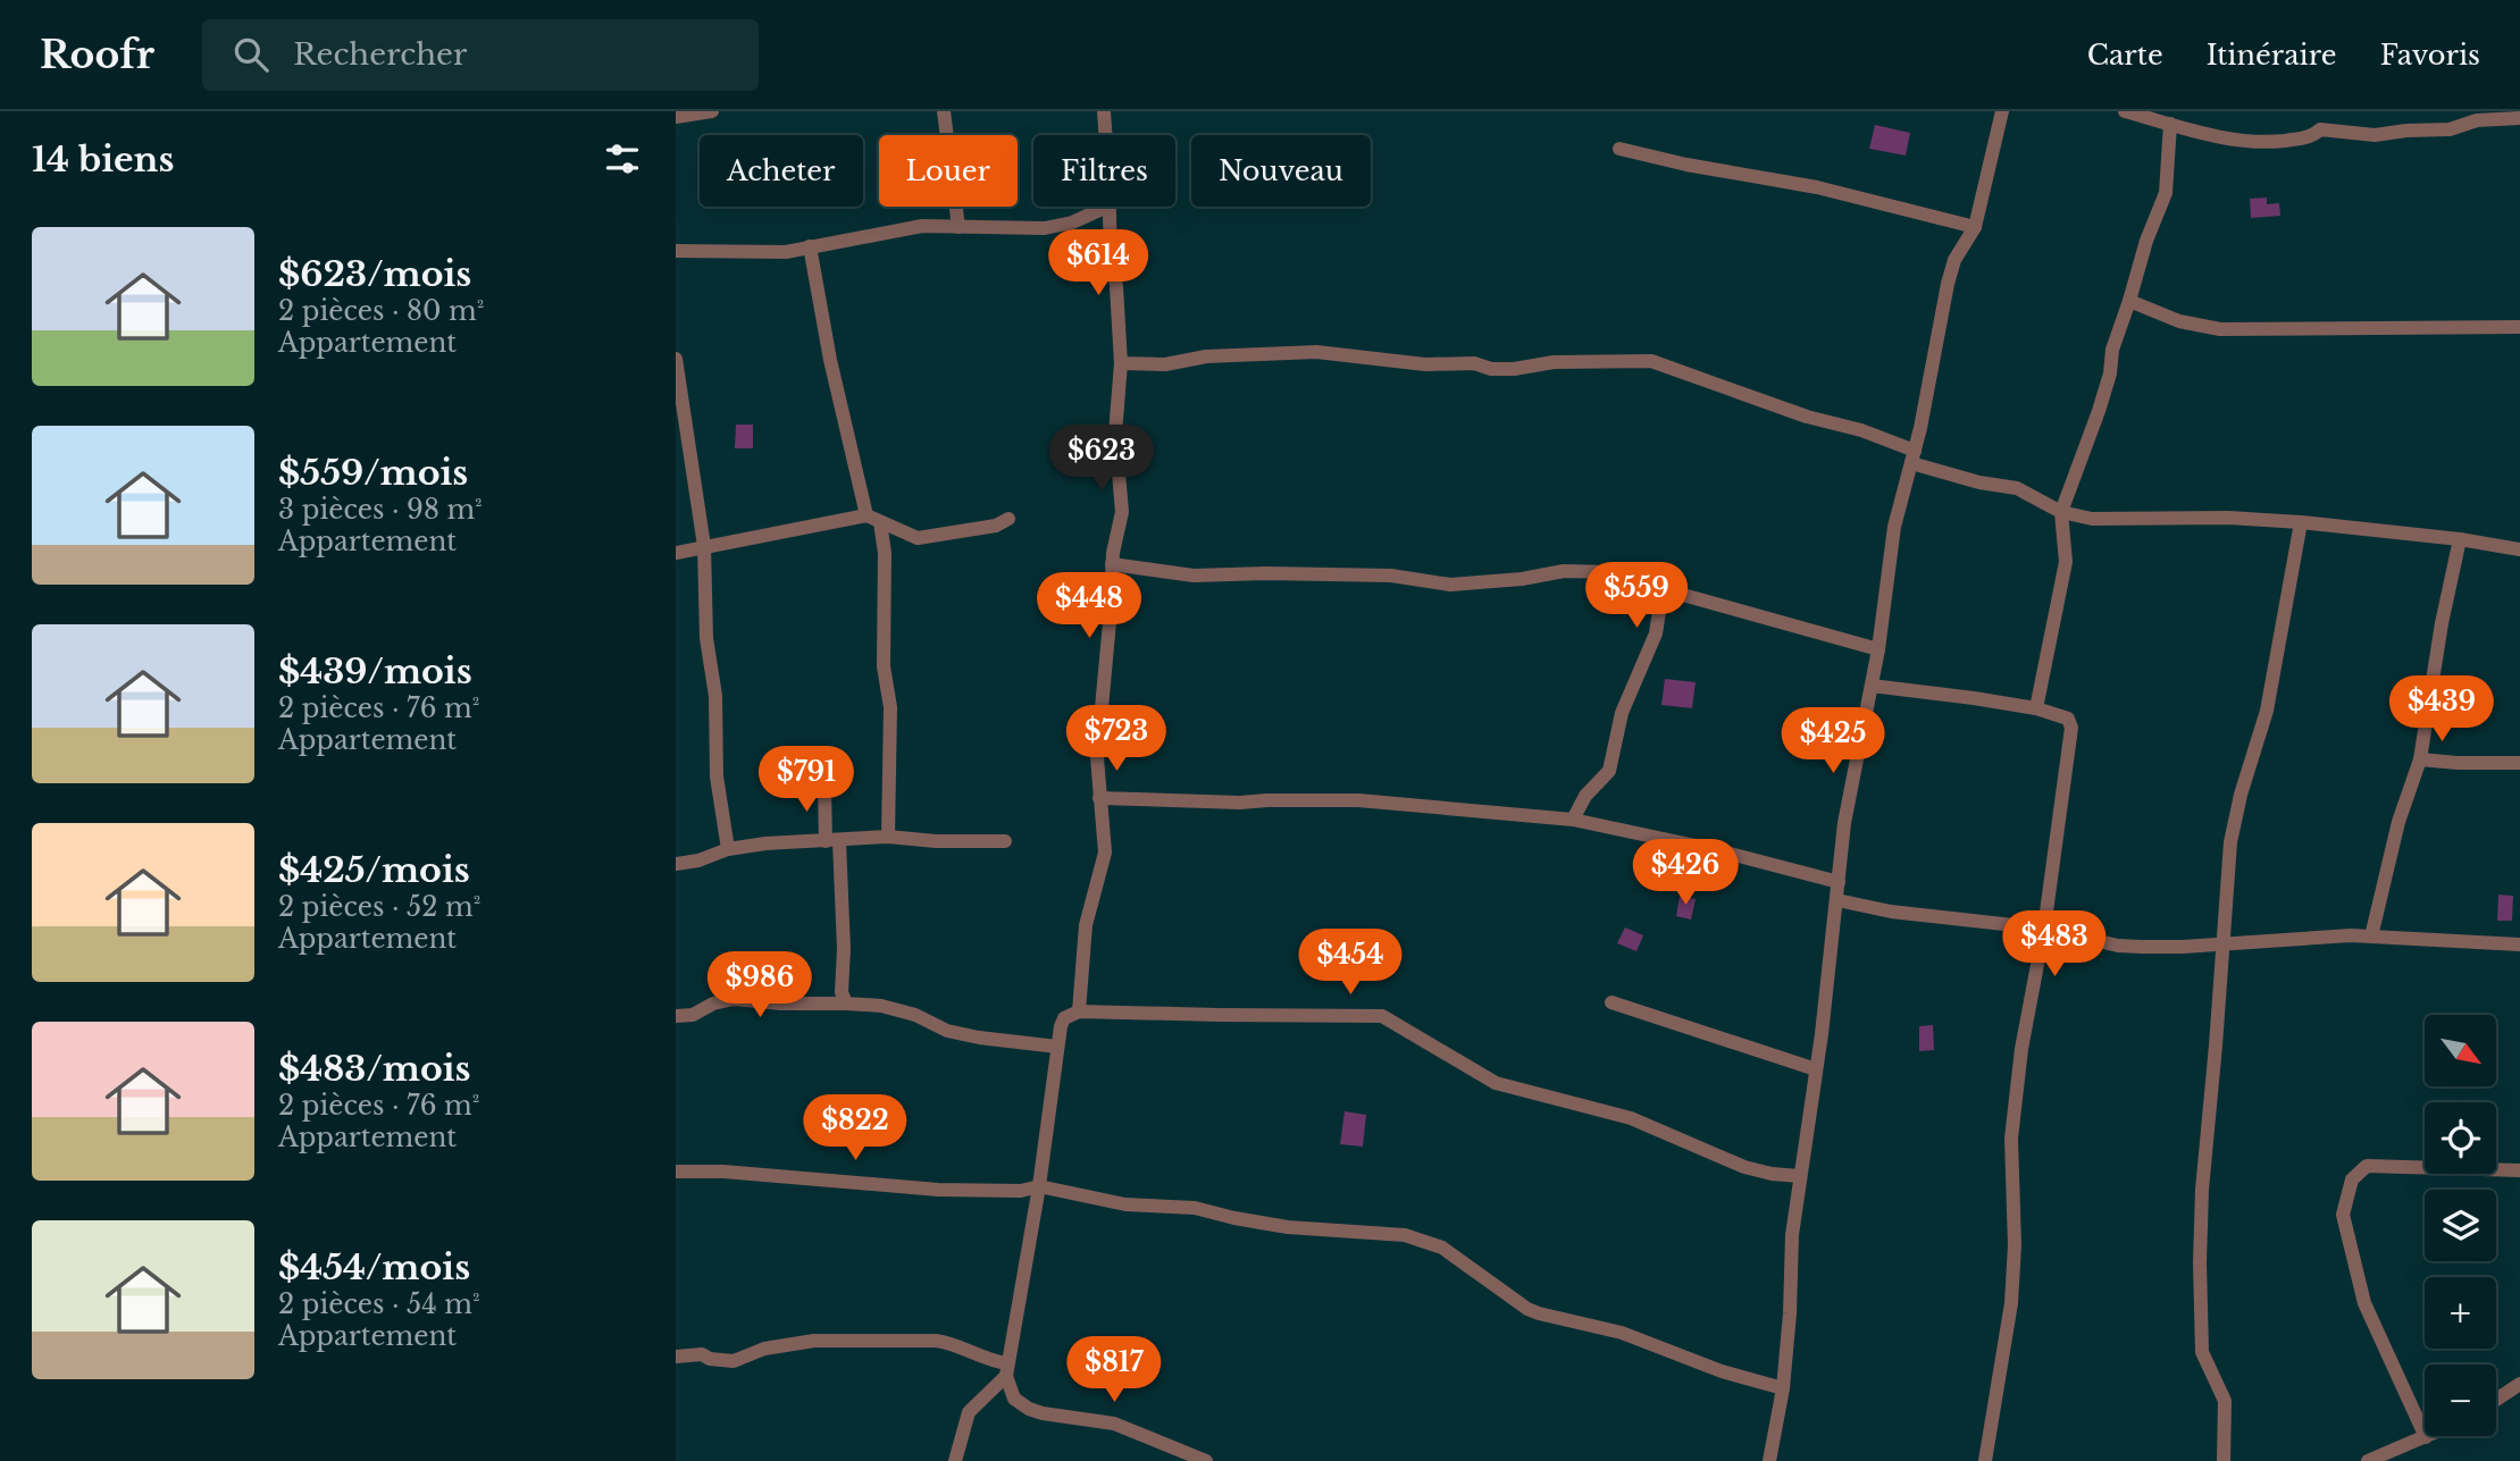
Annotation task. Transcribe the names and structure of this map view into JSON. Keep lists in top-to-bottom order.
{
  "north": "bottom right",
  "page": {
    "header": "Roofr",
    "search": "Rechercher",
    "nav": ["Carte", "Itinéraire", "Favoris"],
    "heading": "14 biens",
    "chip": [
      "Acheter",
      "Louer",
      "Filtres",
      "Nouveau"
    ],
    "list": [
      {
        "name": "$623/mois",
        "note": "2 pièces · 80 m² · Appartement"
      },
      {
        "name": "$559/mois",
        "note": "3 pièces · 98 m² · Appartement"
      },
      {
        "name": "$439/mois",
        "note": "2 pièces · 76 m² · Appartement"
      },
      {
        "name": "$425/mois",
        "note": "2 pièces · 52 m² · Appartement"
      },
      {
        "name": "$483/mois",
        "note": "2 pièces · 76 m² · Appartement"
      },
      {
        "name": "$454/mois",
        "note": "2 pièces · 54 m² · Appartement"
      }
    ],
    "price": [
      "$614",
      "$623",
      "$559",
      "$448",
      "$439",
      "$723",
      "$425",
      "$791",
      "$426",
      "$483",
      "$454",
      "$986",
      "$822",
      "$817"
    ],
    "map_buttons": ["+", "−"]
  }
}
